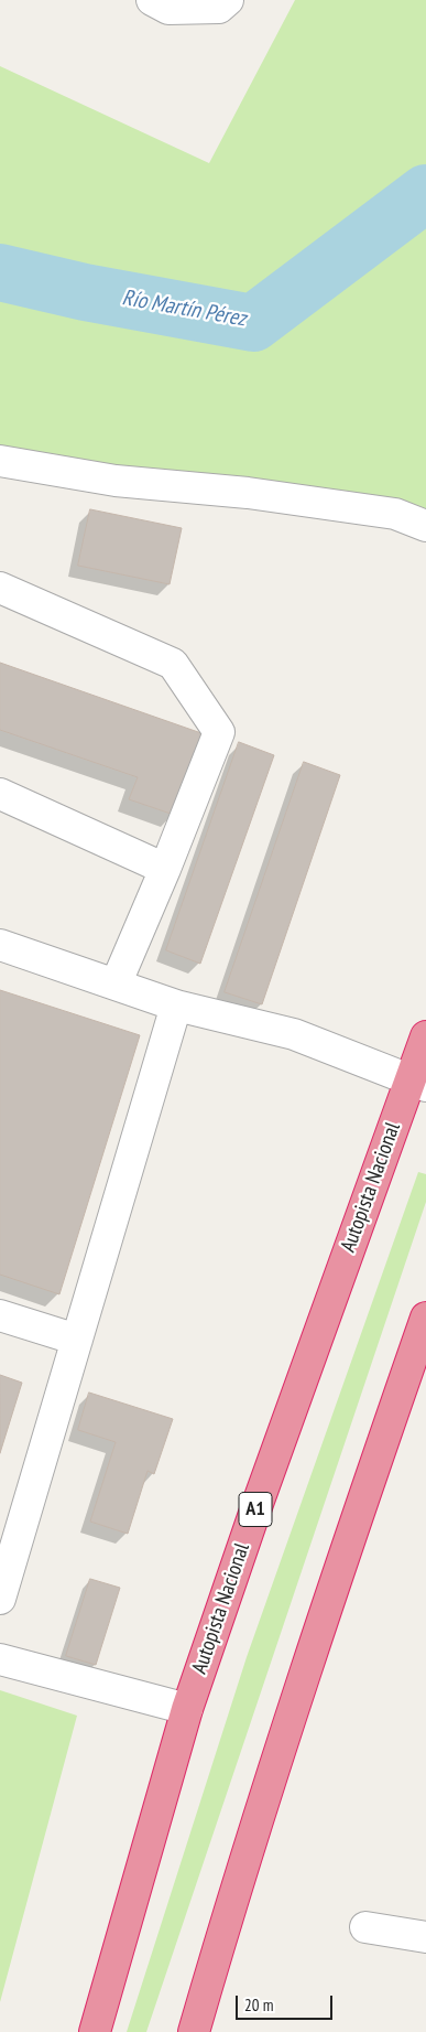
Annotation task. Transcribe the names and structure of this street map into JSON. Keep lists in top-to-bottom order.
{
  "streets": {
    "highway": ["Autopista Nacional", "A1"]
  },
  "water": ["Río Martín Pérez"],
  "scale_bar": "20 m"
}
